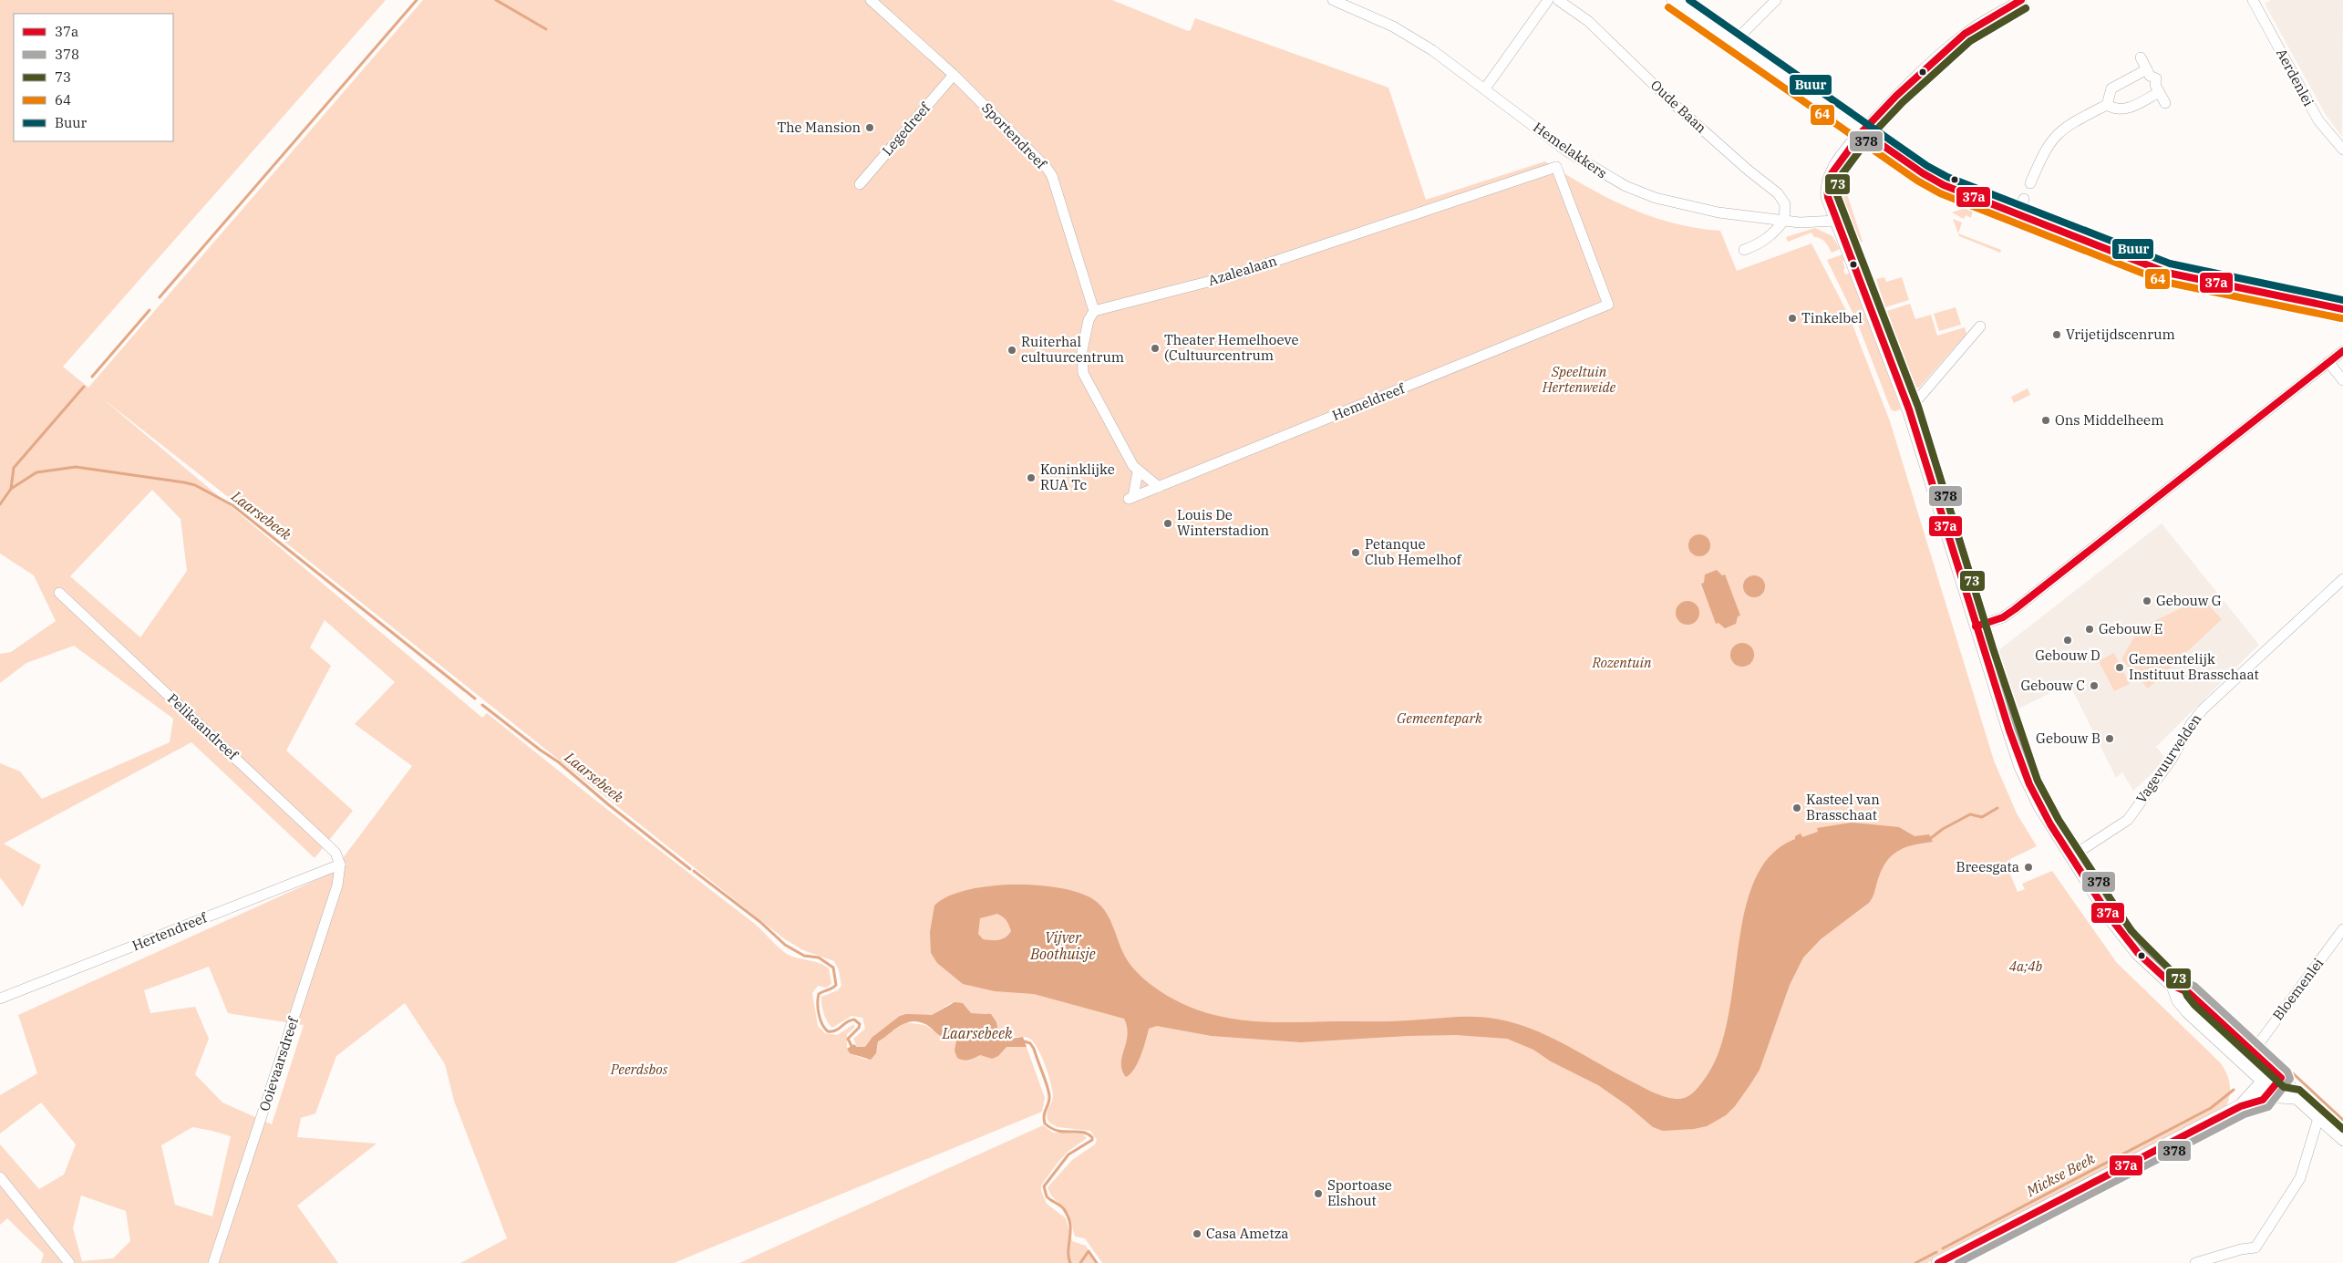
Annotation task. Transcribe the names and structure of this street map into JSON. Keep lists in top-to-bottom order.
{
  "streets": {
    "street": [
      "Aerdenlei",
      "Oude Baan",
      "Legedreef",
      "Sportendreef",
      "Hemelakkers",
      "Azalealaan",
      "Hemeldreef",
      "Pelikaandreef",
      "Vagevuurvelden",
      "Hertendreef",
      "Bloemenlei",
      "Ooievaarsdreef"
    ]
  },
  "crossings": [
    ["Oude Baan", "Hemelakkers"],
    ["Legedreef", "Sportendreef"],
    ["Sportendreef", "Azalealaan"],
    ["Azalealaan", "Hemeldreef"],
    ["Pelikaandreef", "Hertendreef"],
    ["Pelikaandreef", "Ooievaarsdreef"],
    ["Hertendreef", "Ooievaarsdreef"]
  ],
  "water": ["Laarsebeek", "Vijver Boothuisje", "Mickse Beek"],
  "parks": [
    "Speeltuin Hertenweide",
    "Rozentuin",
    "Gemeentepark",
    "4a;4b",
    "Peerdsbos"
  ],
  "places": [
    "The Mansion",
    "Tinkelbel",
    "Vrijetijdscenrum",
    "Theater Hemelhoeve (Cultuurcentrum",
    "Ruiterhal cultuurcentrum",
    "Ons Middelheem",
    "Koninklijke RUA Tc",
    "Louis De Winterstadion",
    "Petanque Club Hemelhof",
    "Gebouw G",
    "Gebouw E",
    "Gebouw D",
    "Gemeentelijk Instituut Brasschaat",
    "Gebouw C",
    "Gebouw B",
    "Kasteel van Brasschaat",
    "Breesgata",
    "Sportoase Elshout",
    "Casa Ametza"
  ],
  "lines": [
    "transit line 37a",
    "transit line Buur",
    "transit line 64",
    "transit line 378",
    "transit line 73"
  ],
  "legend": [
    "37a",
    "378",
    "73",
    "64",
    "Buur"
  ]
}
